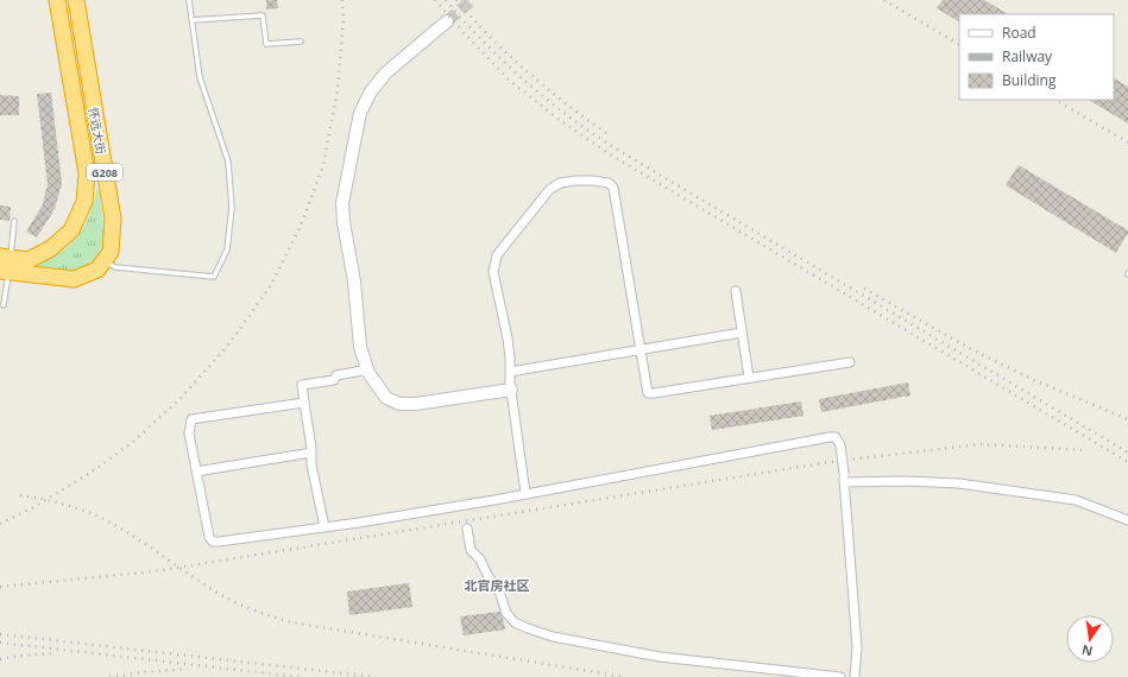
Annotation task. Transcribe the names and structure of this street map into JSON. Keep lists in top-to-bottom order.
{
  "streets": {
    "highway": ["怀远大街", "G208"]
  },
  "districts": ["北官房社区"],
  "legend": ["Road", "Railway", "Building"],
  "north": "bottom"
}
